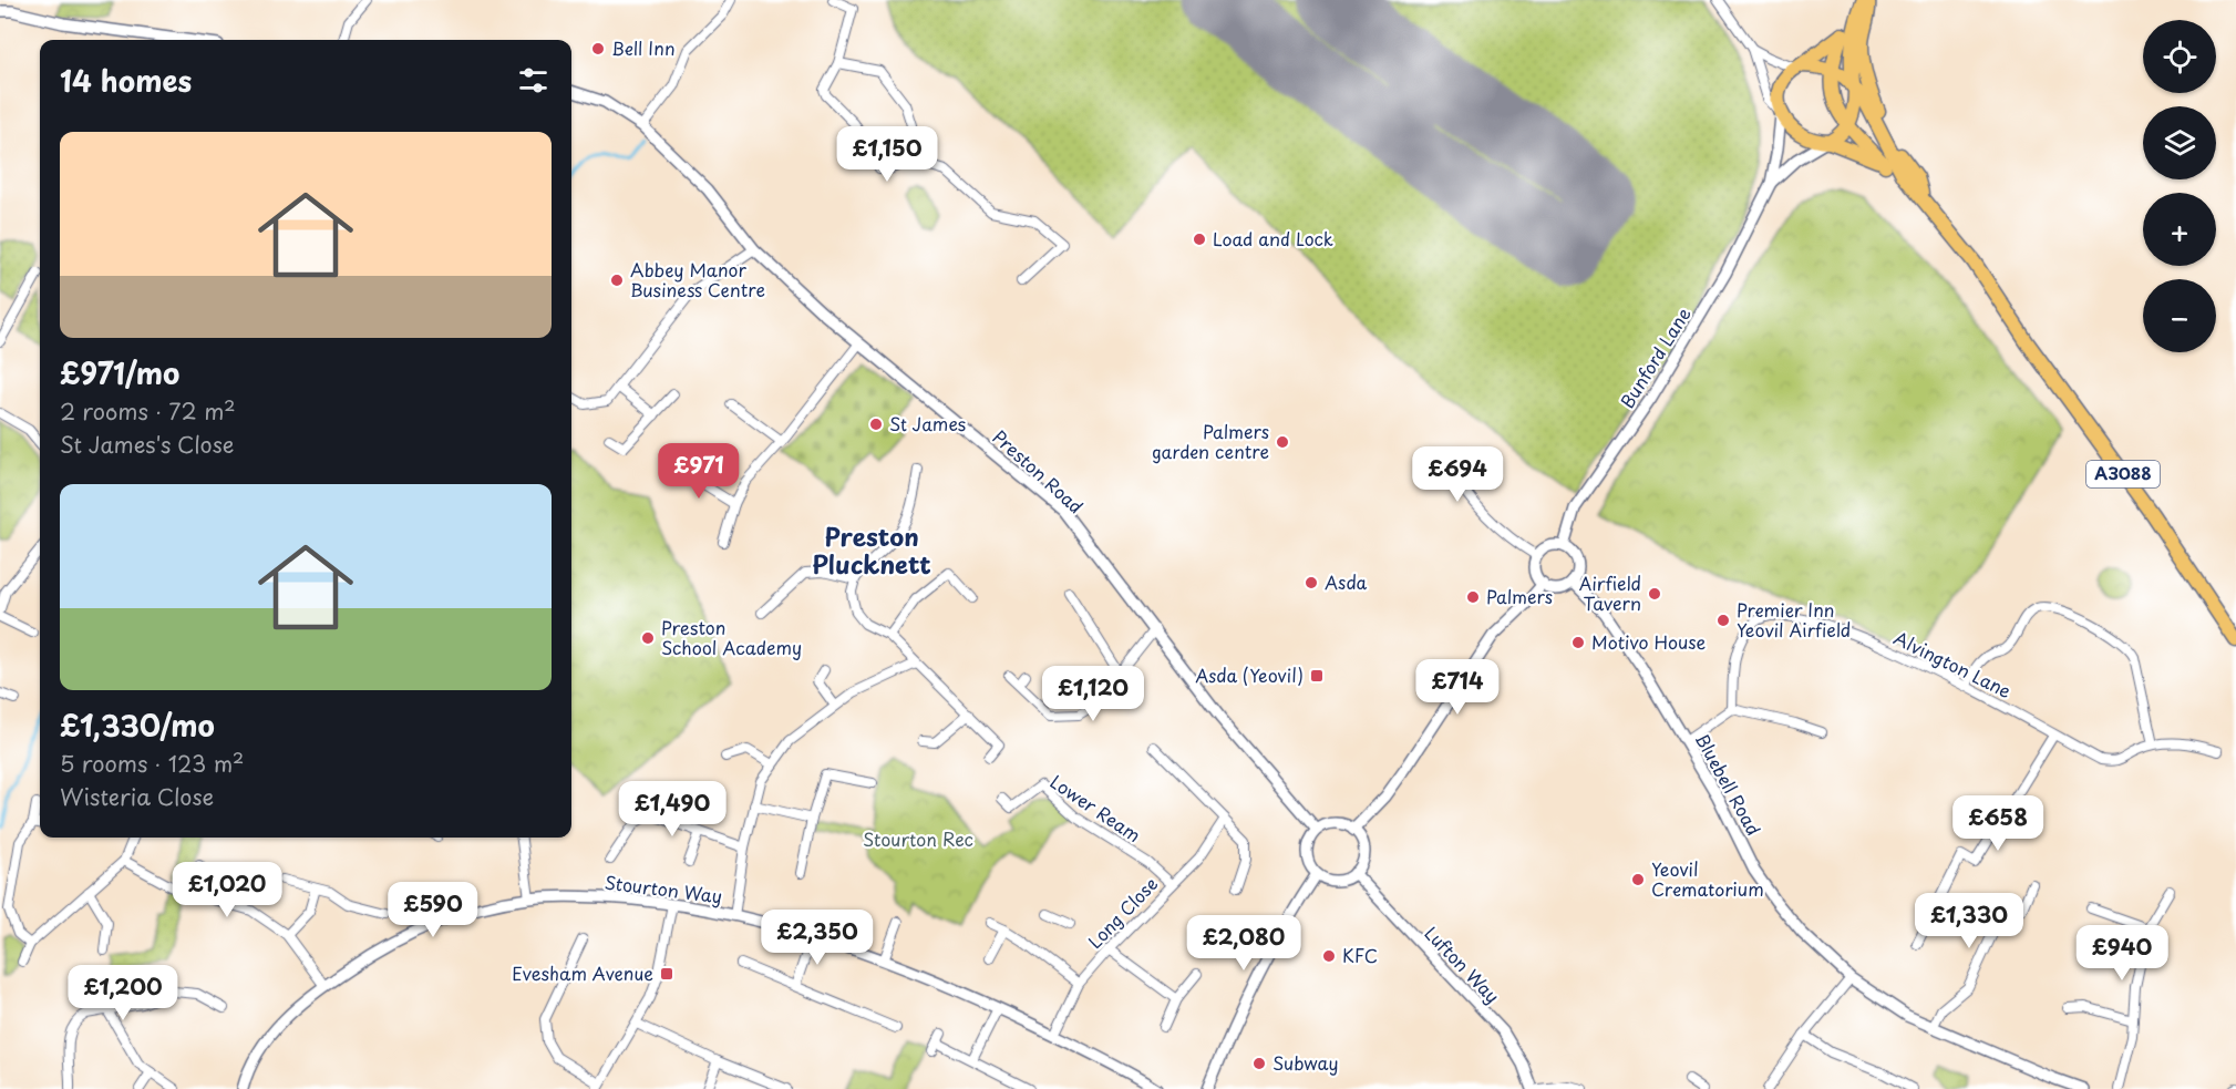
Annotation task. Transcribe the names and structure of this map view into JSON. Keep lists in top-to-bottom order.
{
  "streets": {
    "highway": ["A3088"],
    "street": [
      "Bunford Lane",
      "Preston Road",
      "Alvington Lane",
      "Bluebell Road",
      "Lower Ream",
      "Stourton Way",
      "Long Close",
      "Lufton Way"
    ]
  },
  "crossings": [
    ["Bunford Lane", "A3088"],
    ["Bunford Lane", "Bluebell Road"],
    ["Preston Road", "Lufton Way"],
    ["Lower Ream", "Long Close"],
    ["Stourton Way", "Long Close"]
  ],
  "districts": ["Preston Plucknett"],
  "parks": ["Stourton Rec"],
  "places": {
    "other": [
      "Bell Inn",
      "Load and Lock",
      "Abbey Manor Business Centre",
      "St James",
      "Palmers garden centre",
      "Asda",
      "Airfield Tavern",
      "Palmers",
      "Premier Inn Yeovil Airfield",
      "Preston School Academy",
      "Motivo House",
      "Yeovil Crematorium",
      "KFC",
      "Subway"
    ],
    "transit": ["Asda (Yeovil)", "Evesham Avenue"]
  },
  "page": {
    "map_buttons": ["+", "−"],
    "heading": "14 homes",
    "list": [
      {
        "name": "£971/mo",
        "note": "2 rooms · 72 m² · St James's Close"
      },
      {
        "name": "£1,330/mo",
        "note": "5 rooms · 123 m² · Wisteria Close"
      }
    ],
    "price": [
      "£1,150",
      "£971",
      "£694",
      "£714",
      "£1,120",
      "£1,490",
      "£658",
      "£1,020",
      "£590",
      "£1,330",
      "£2,350",
      "£2,080",
      "£940",
      "£1,200"
    ]
  }
}
